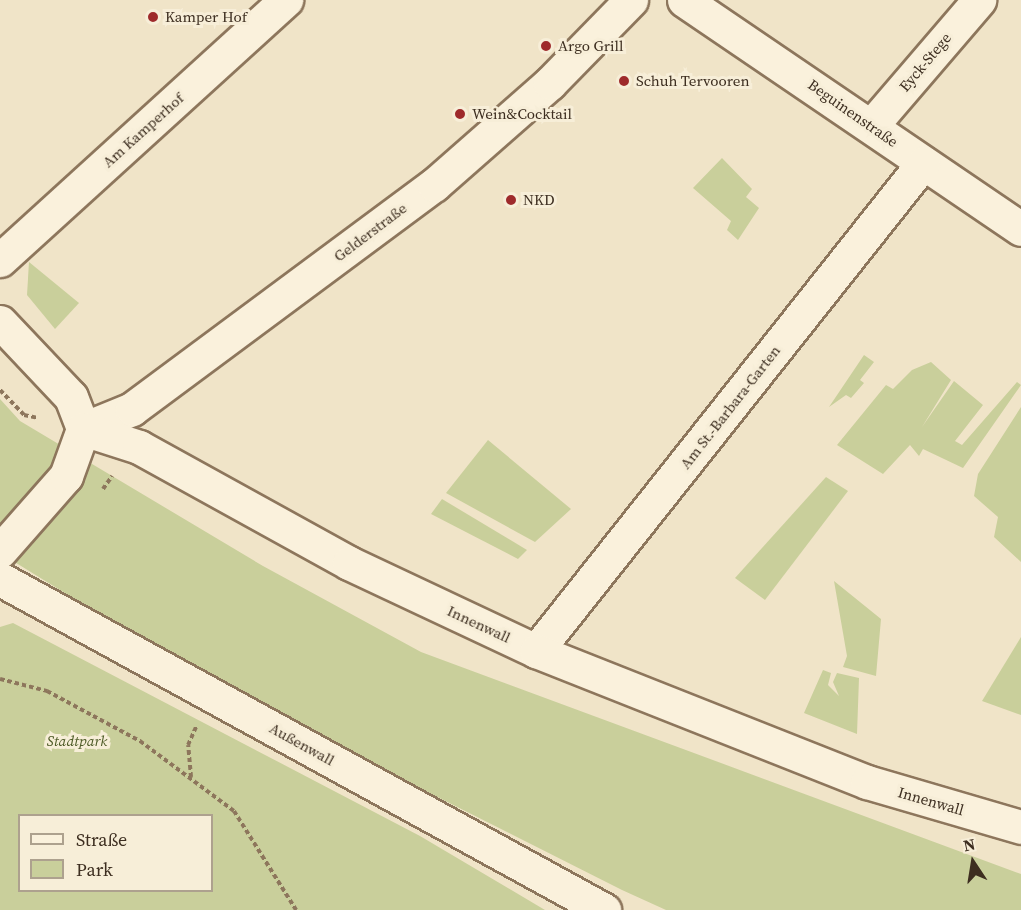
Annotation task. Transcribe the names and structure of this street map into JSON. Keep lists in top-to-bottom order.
{
  "streets": {
    "street": [
      "Eyck-Stege",
      "Beguinenstraße",
      "Am Kamperhof",
      "Gelderstraße",
      "Am St.-Barbara-Garten",
      "Innenwall",
      "Außenwall"
    ]
  },
  "crossings": [
    ["Eyck-Stege", "Beguinenstraße"],
    ["Beguinenstraße", "Am St.-Barbara-Garten"],
    ["Gelderstraße", "Innenwall"],
    ["Am St.-Barbara-Garten", "Innenwall"]
  ],
  "parks": ["Stadtpark"],
  "places": [
    "Kamper Hof",
    "Argo Grill",
    "Schuh Tervooren",
    "Wein&Cocktail",
    "NKD"
  ],
  "legend": ["Straße", "Park"],
  "north": "top"
}
